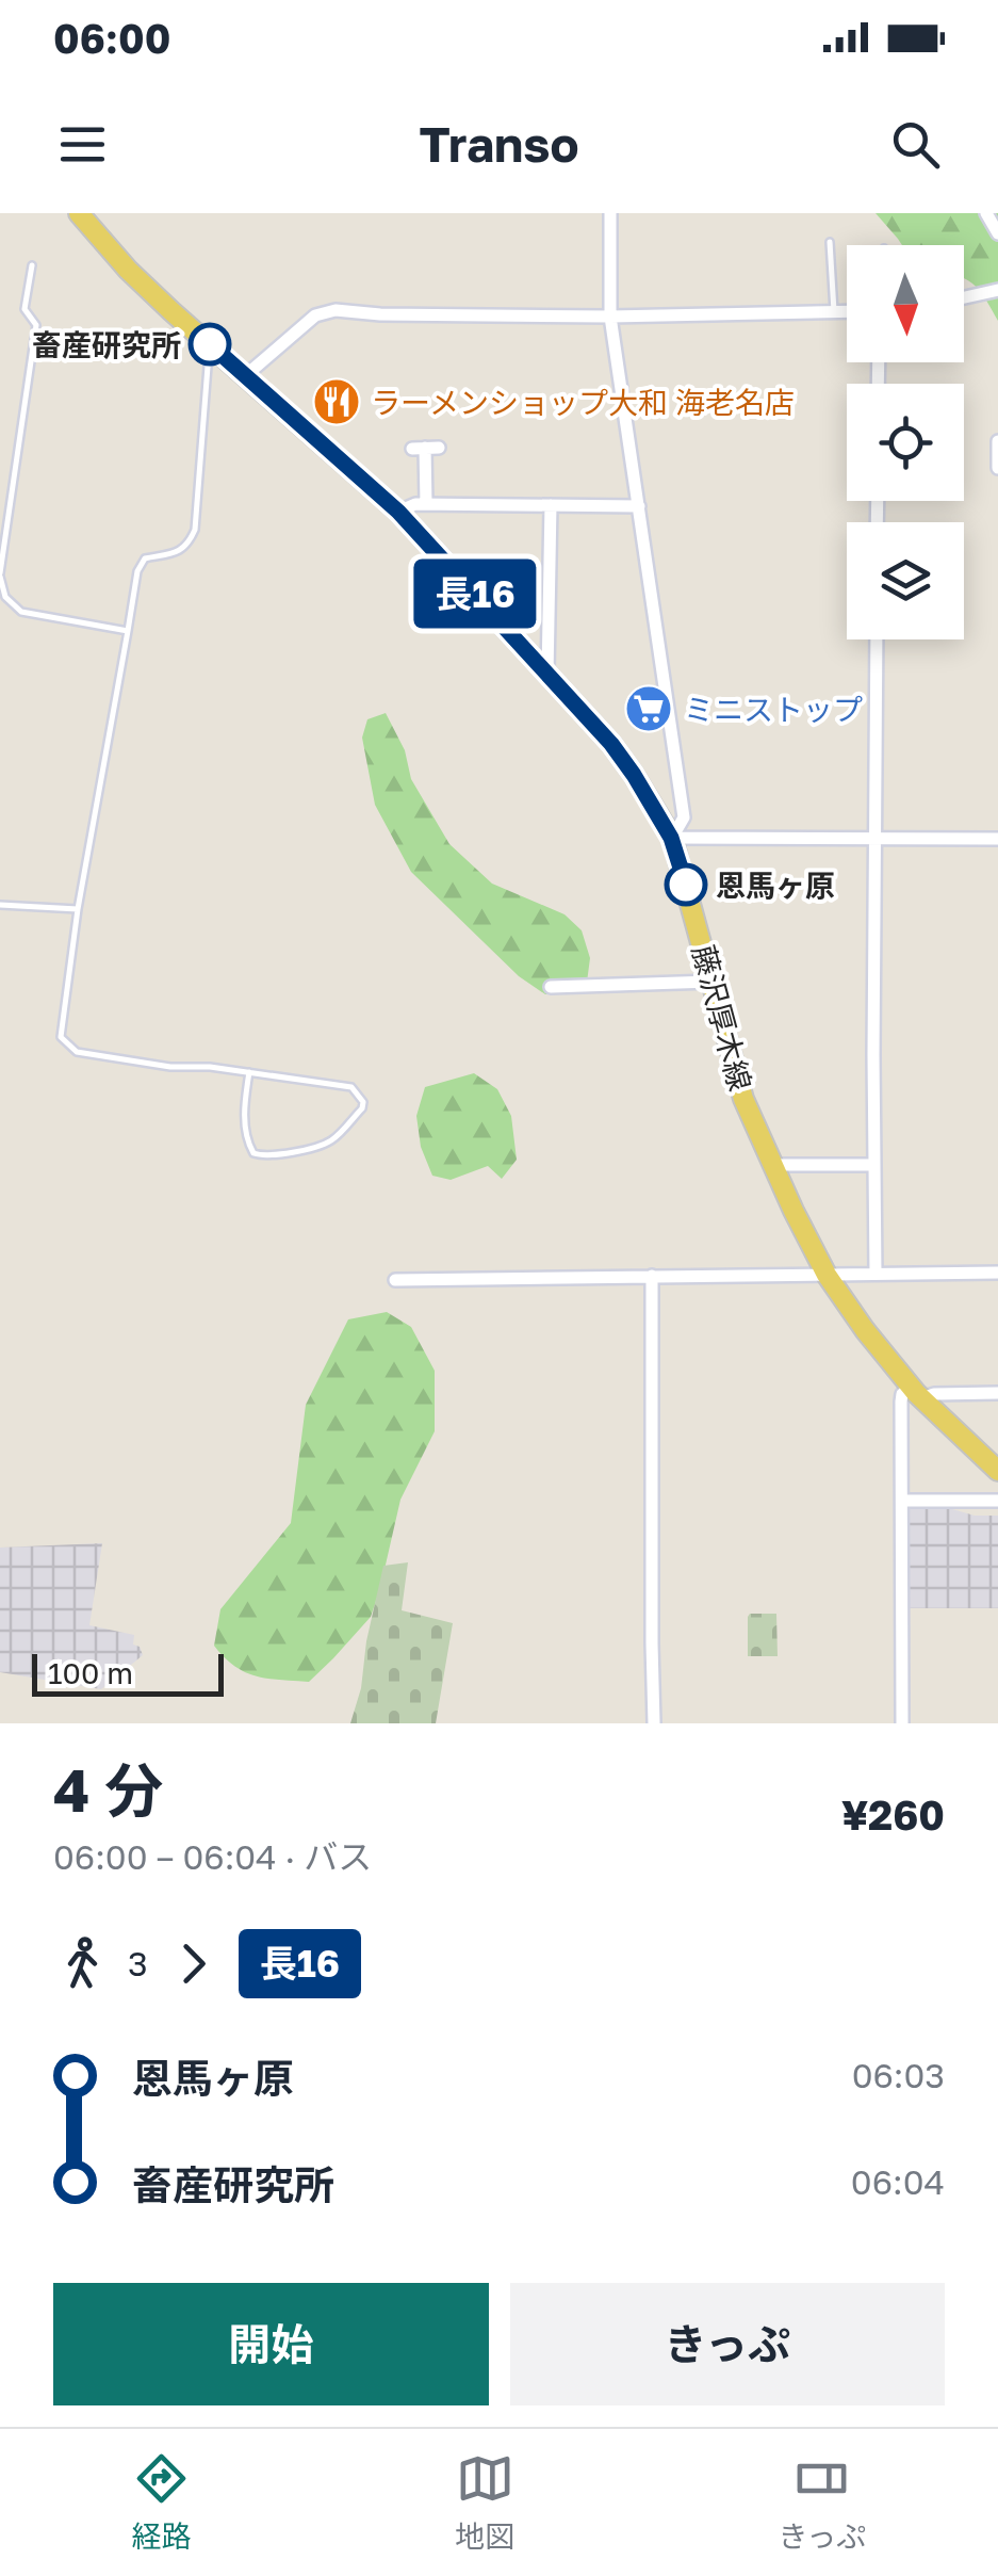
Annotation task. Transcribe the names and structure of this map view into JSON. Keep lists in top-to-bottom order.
{
  "streets": {
    "main road": ["藤沢厚木線"]
  },
  "places": {
    "other": ["畜産研究所", "恩馬ヶ原"],
    "restaurant": ["ラーメンショップ大和 海老名店"],
    "supermarket": ["ミニストップ"]
  },
  "lines": ["bus line 長16"],
  "scale_bar": "100 m",
  "north": "bottom",
  "page": {
    "status": "06:00",
    "header": "Transo",
    "on_map": "長16",
    "scale": "100 m",
    "heading": ["4 分", "06:00 – 06:04 · バス", "¥260"],
    "legs": ["3", "長16"],
    "list": [
      {
        "name": "恩馬ヶ原",
        "value": "06:03"
      },
      {
        "name": "畜産研究所",
        "value": "06:04"
      }
    ],
    "buttons": ["開始", "きっぷ"],
    "tabs": ["経路", "地図", "きっぷ"]
  }
}
